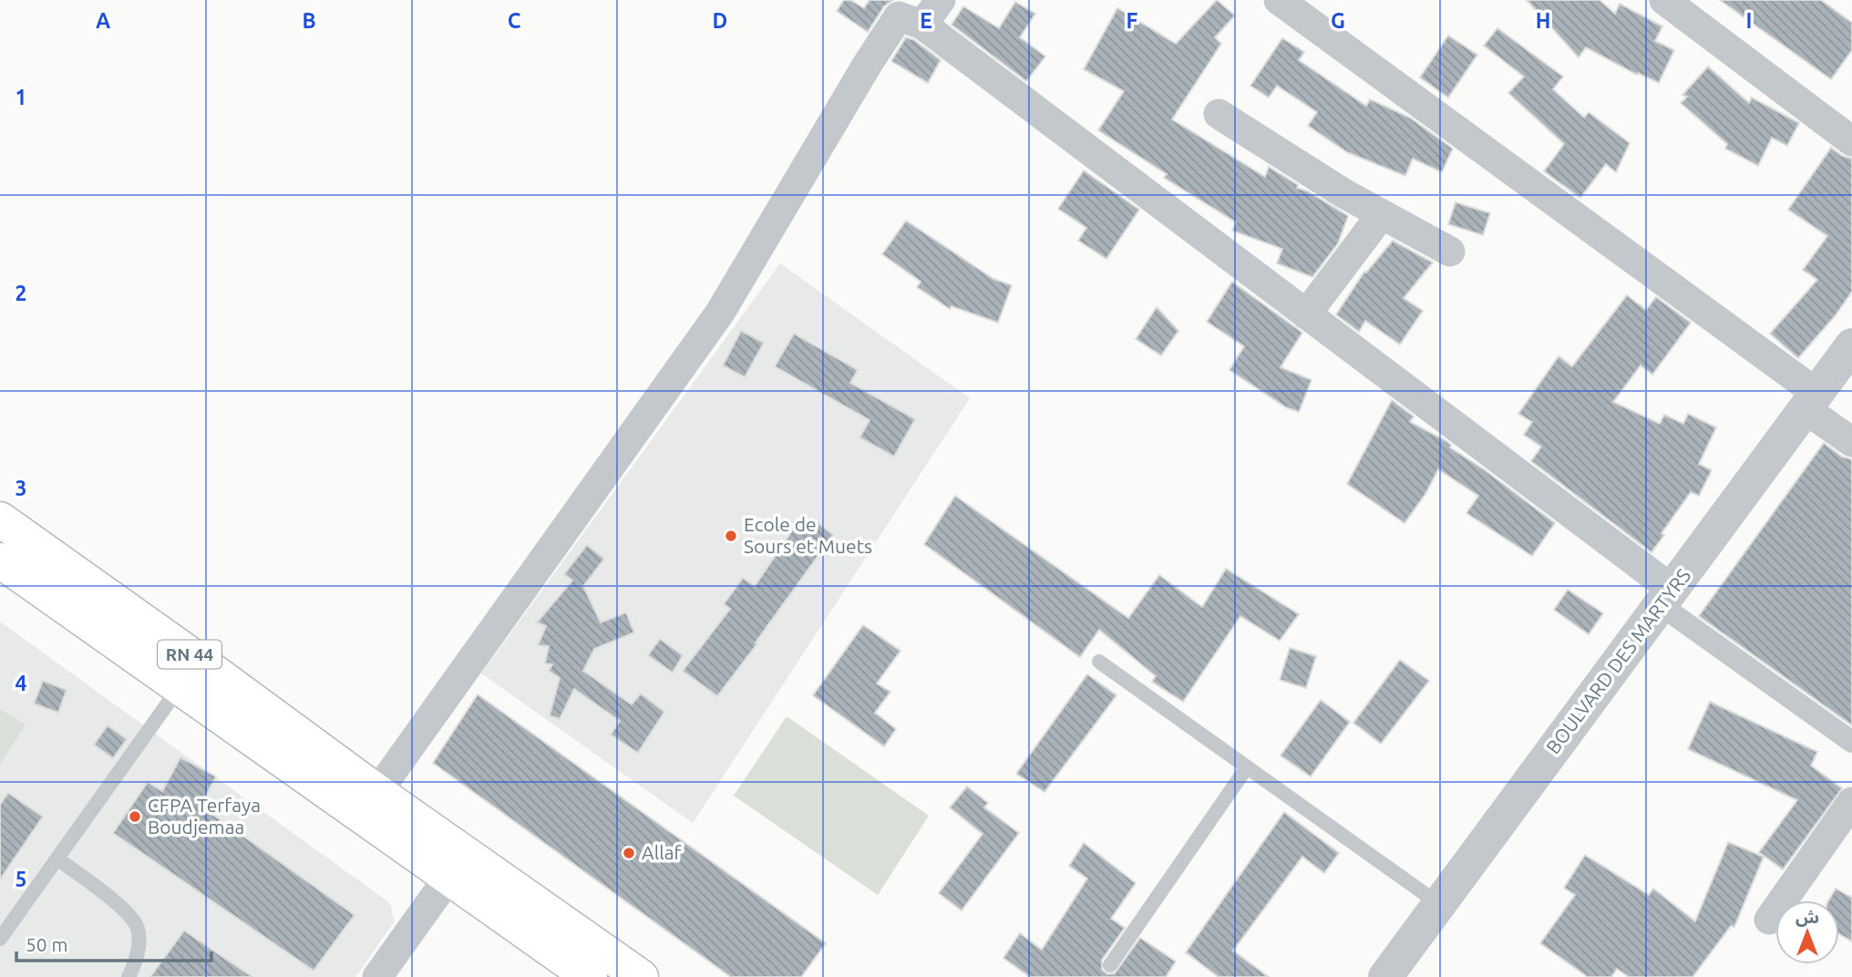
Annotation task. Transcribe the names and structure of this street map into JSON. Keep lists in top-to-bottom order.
{
  "streets": {
    "main road": ["RN 44"],
    "street": ["BOULVARD DES MARTYRS"]
  },
  "places": ["Ecole de Sours et Muets", "CFPA Terfaya Boudjemaa", "Allaf"],
  "scale_bar": "50 m",
  "north": "top",
  "grid": {
    "columns": [
      "A",
      "B",
      "C",
      "D",
      "E",
      "F",
      "G",
      "H",
      "I"
    ],
    "rows": [
      "1",
      "2",
      "3",
      "4",
      "5"
    ]
  }
}
